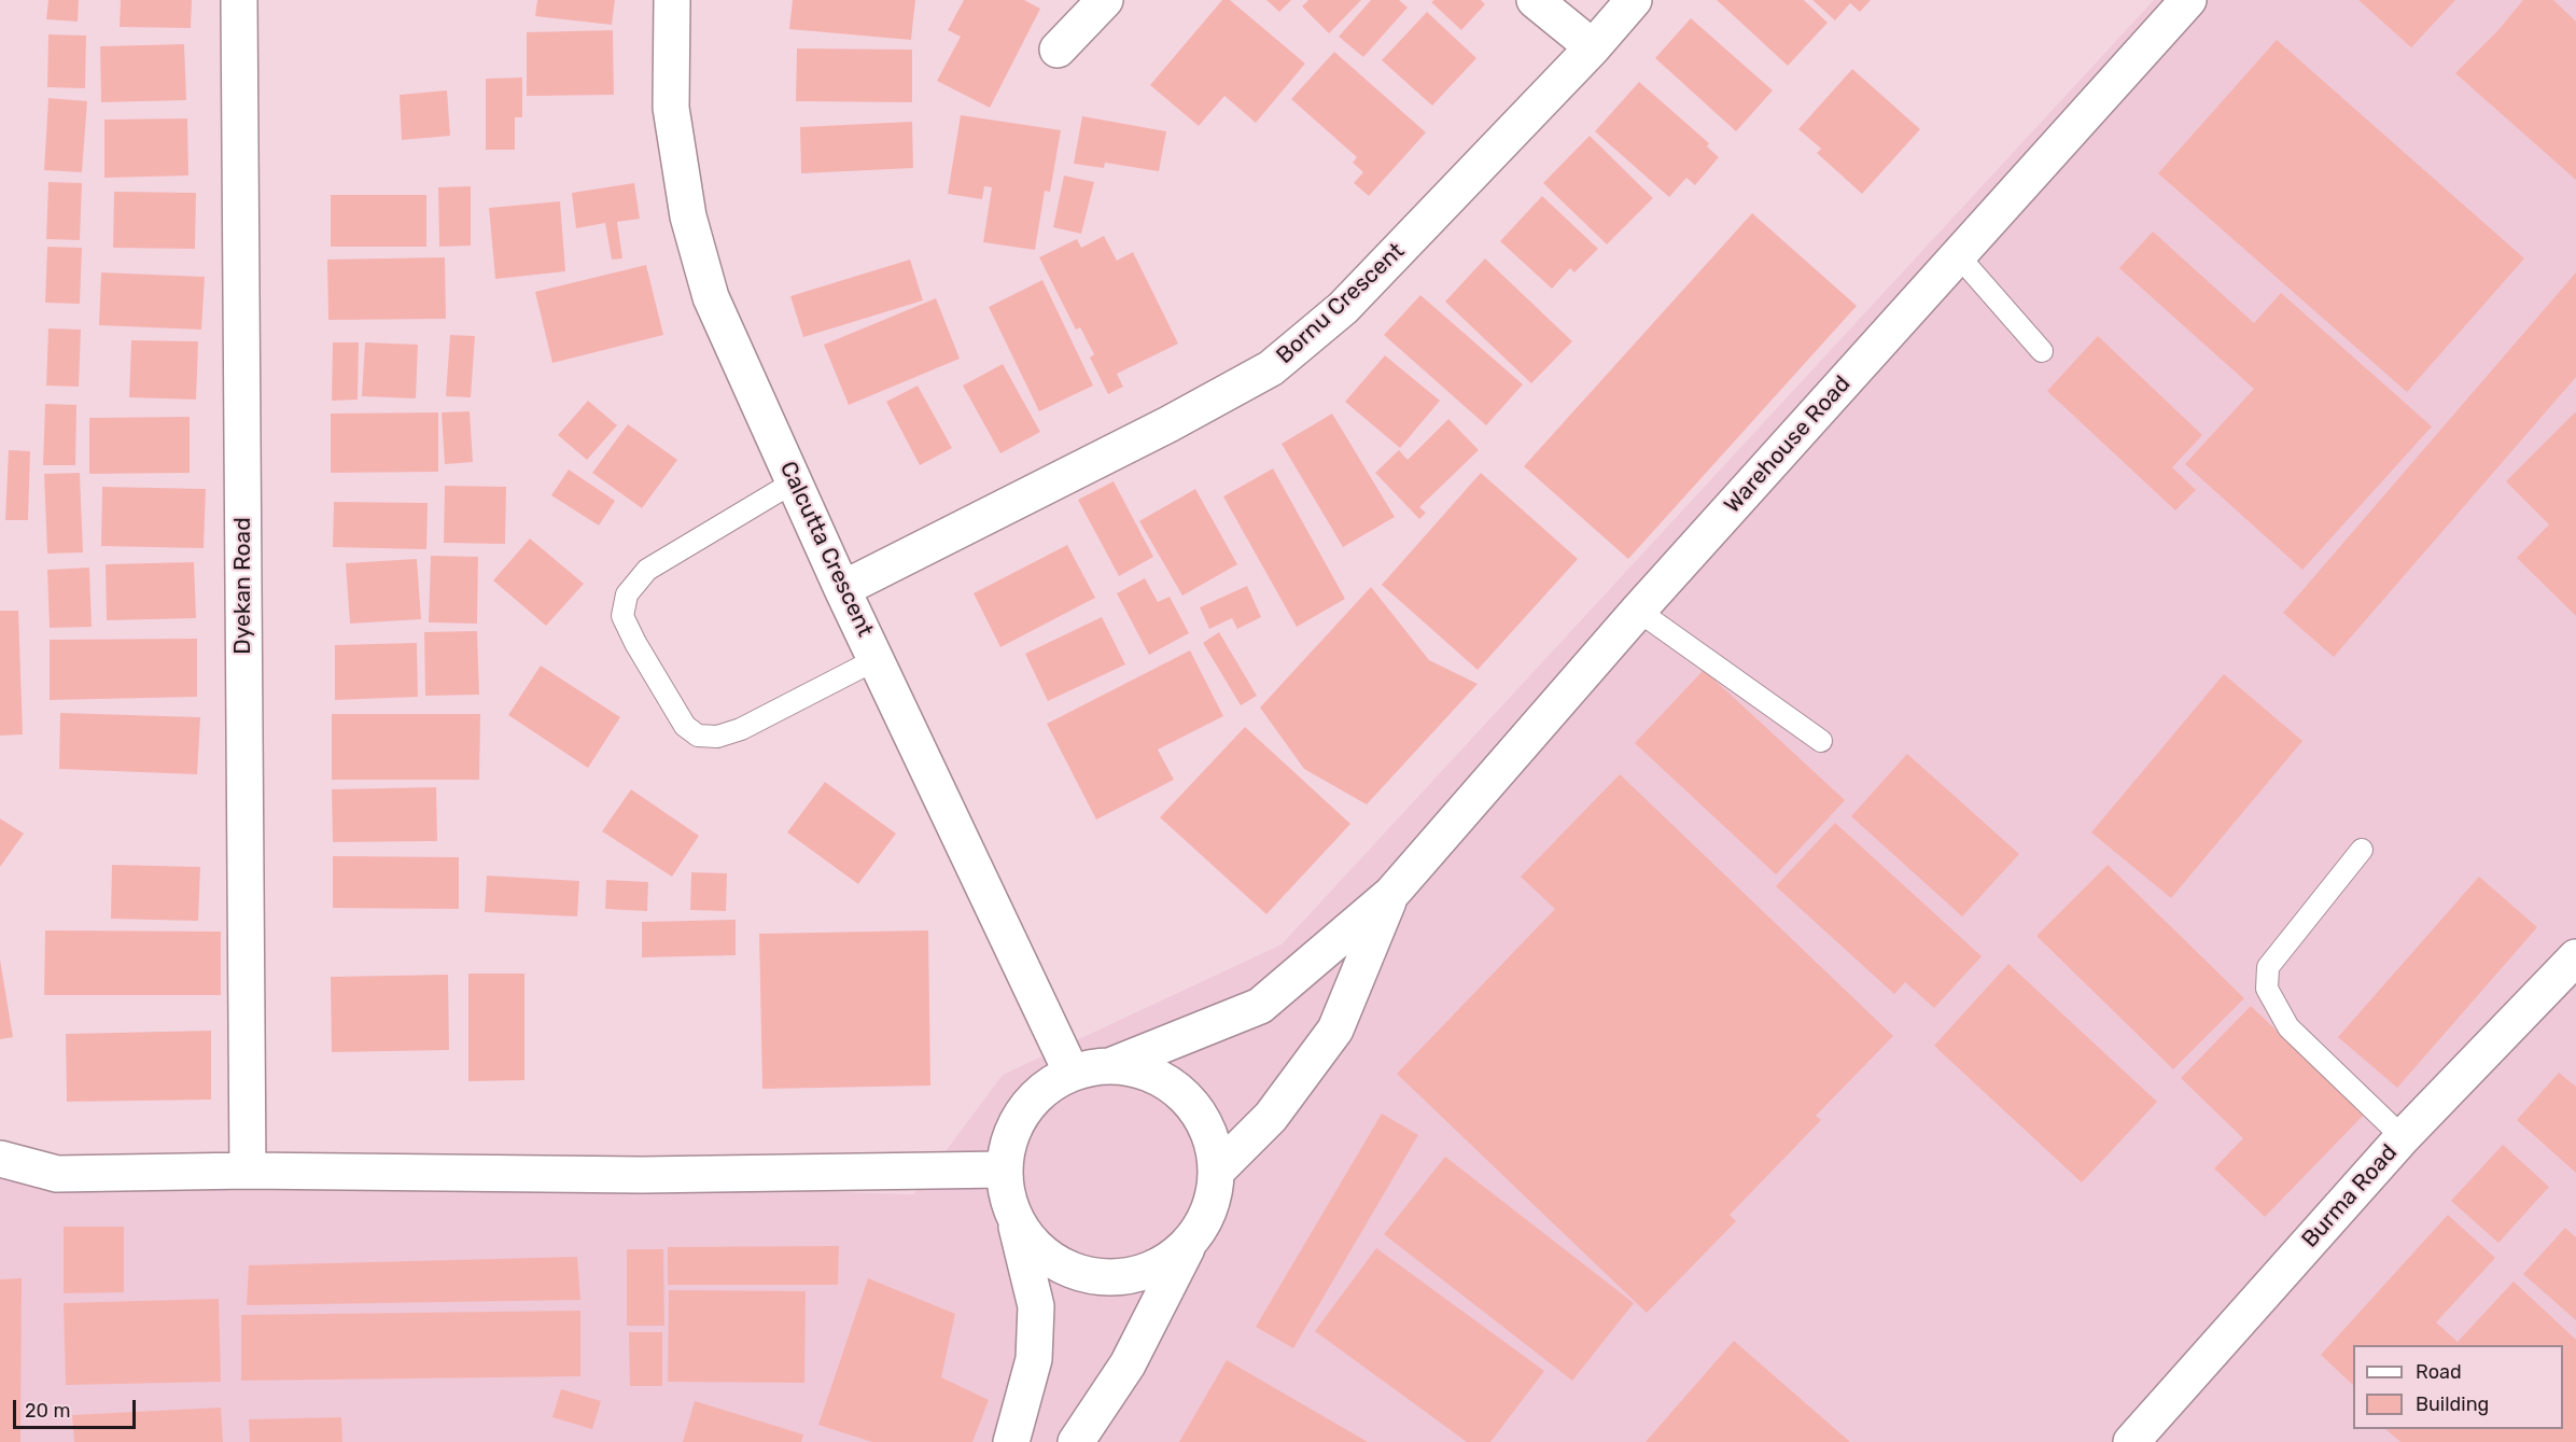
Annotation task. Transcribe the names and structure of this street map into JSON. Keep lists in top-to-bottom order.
{
  "streets": {
    "street": [
      "Bornu Crescent",
      "Warehouse Road",
      "Calcutta Crescent",
      "Dyekan Road",
      "Burma Road"
    ]
  },
  "crossings": [
    ["Bornu Crescent", "Calcutta Crescent"],
    ["Warehouse Road", "Calcutta Crescent"]
  ],
  "legend": ["Road", "Building"],
  "scale_bar": "20 m"
}
